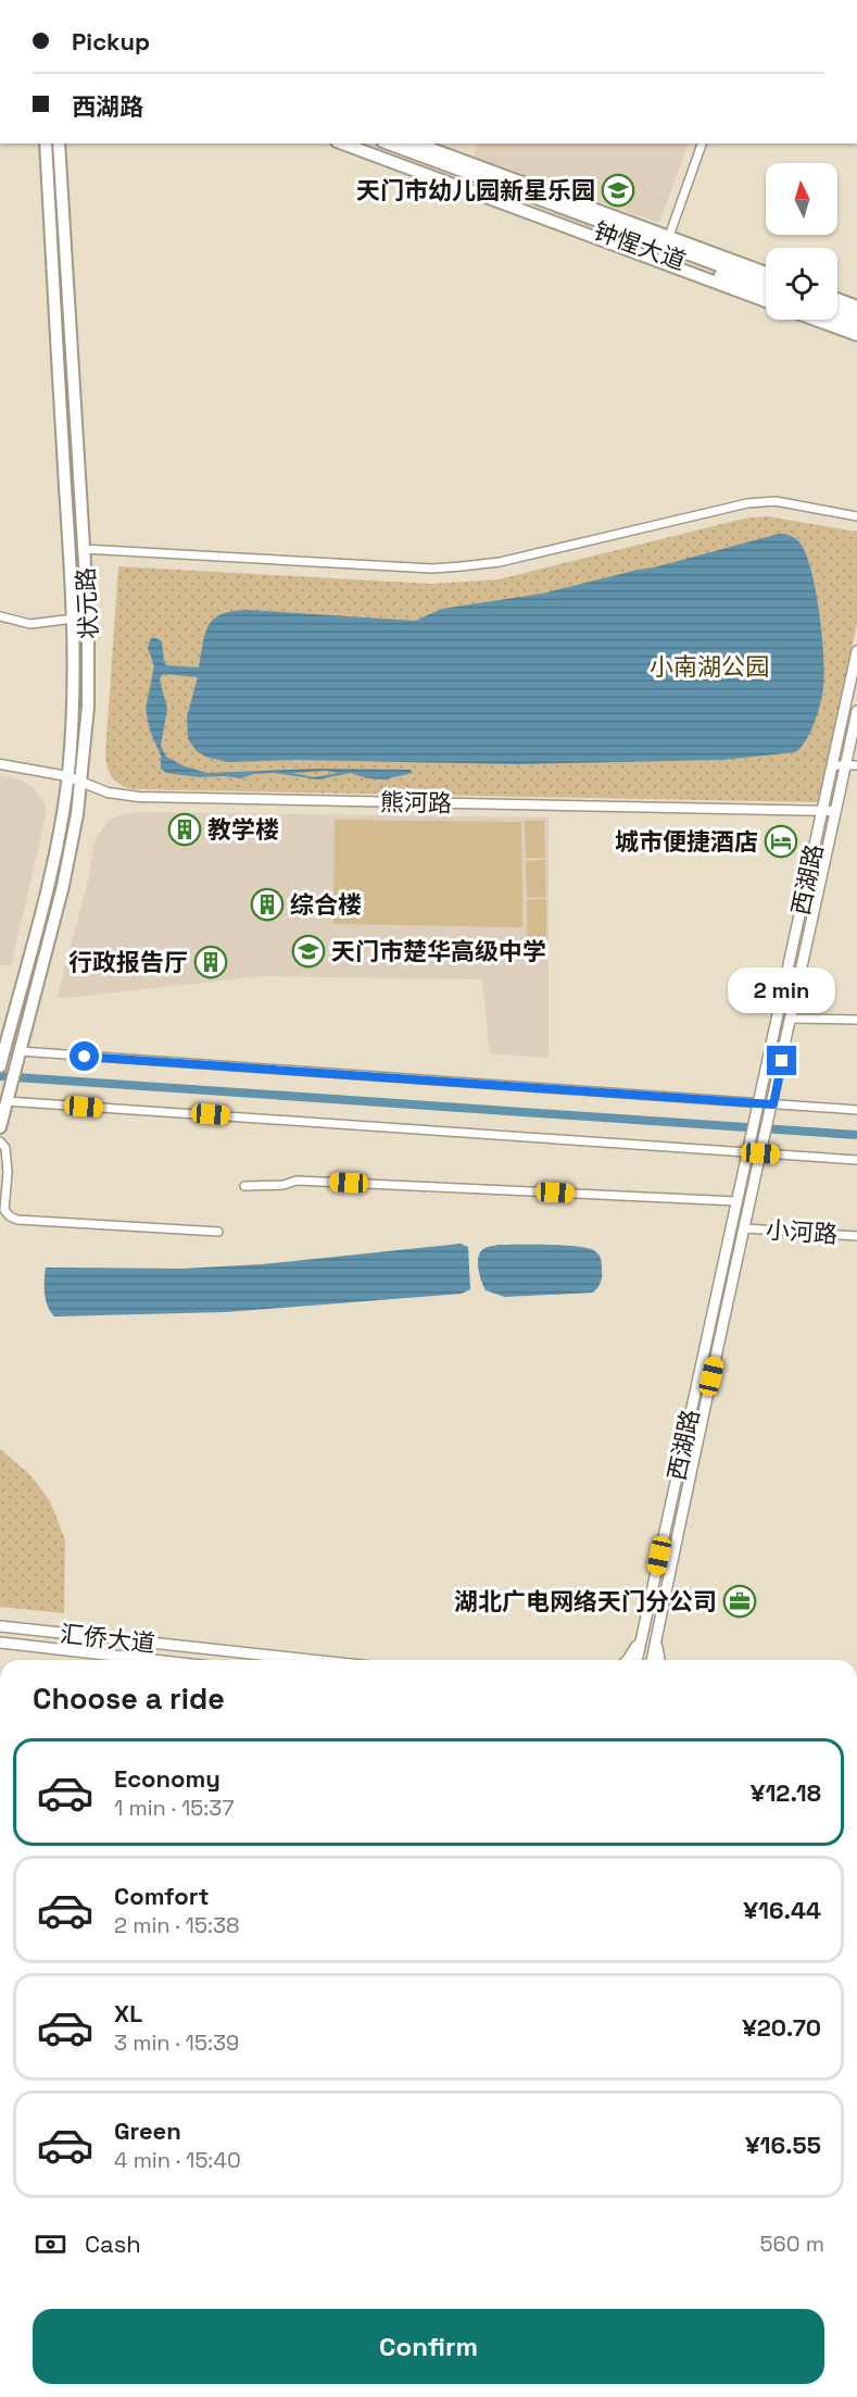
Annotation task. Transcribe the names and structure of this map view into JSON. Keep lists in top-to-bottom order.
{
  "streets": {
    "main road": [
      "钟惺大道",
      "状元路",
      "西湖路",
      "汇侨大道"
    ],
    "street": ["熊河路", "小河路"]
  },
  "crossings": [
    ["状元路", "熊河路"],
    ["熊河路", "西湖路"],
    ["西湖路", "小河路"]
  ],
  "parks": ["小南湖公园"],
  "places": {
    "school or university": ["天门市幼儿园新星乐园", "天门市楚华高级中学"],
    "building": ["教学楼", "综合楼", "行政报告厅"],
    "hotel": ["城市便捷酒店"],
    "office": ["湖北广电网络天门分公司"]
  },
  "north": "top",
  "page": {
    "banner": ["Pickup", "西湖路"],
    "bubble": "2 min",
    "heading": "Choose a ride",
    "list": [
      {
        "name": "Economy",
        "note": "1 min · 15:37",
        "value": "¥12.18"
      },
      {
        "name": "Comfort",
        "note": "2 min · 15:38",
        "value": "¥16.44"
      },
      {
        "name": "XL",
        "note": "3 min · 15:39",
        "value": "¥20.70"
      },
      {
        "name": "Green",
        "note": "4 min · 15:40",
        "value": "¥16.55"
      }
    ],
    "pay": ["Cash", "560 m"],
    "buttons": "Confirm"
  }
}
